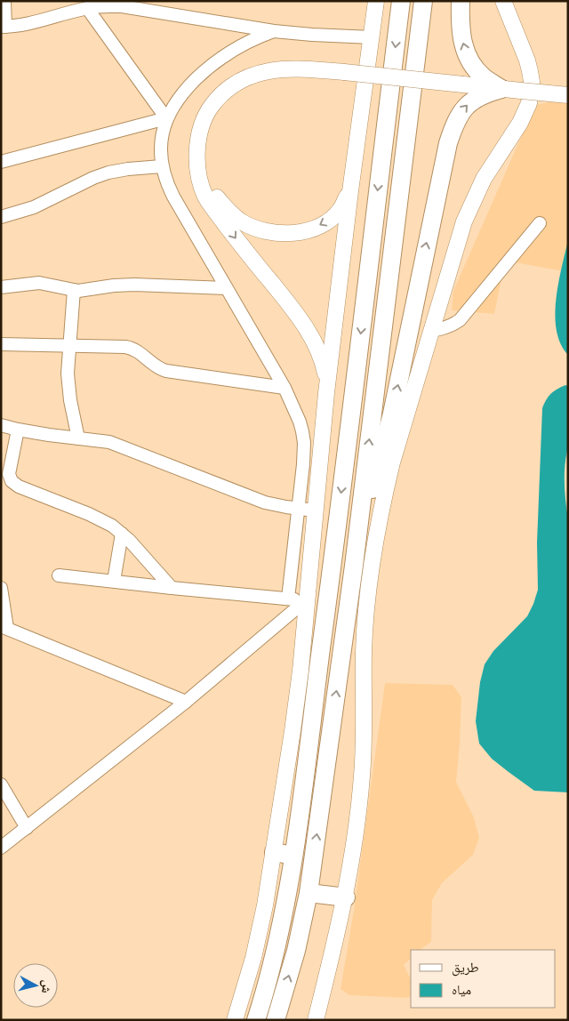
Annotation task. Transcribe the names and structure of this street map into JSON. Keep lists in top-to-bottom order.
{
  "legend": ["طريق", "مياه"],
  "north": "right"
}
